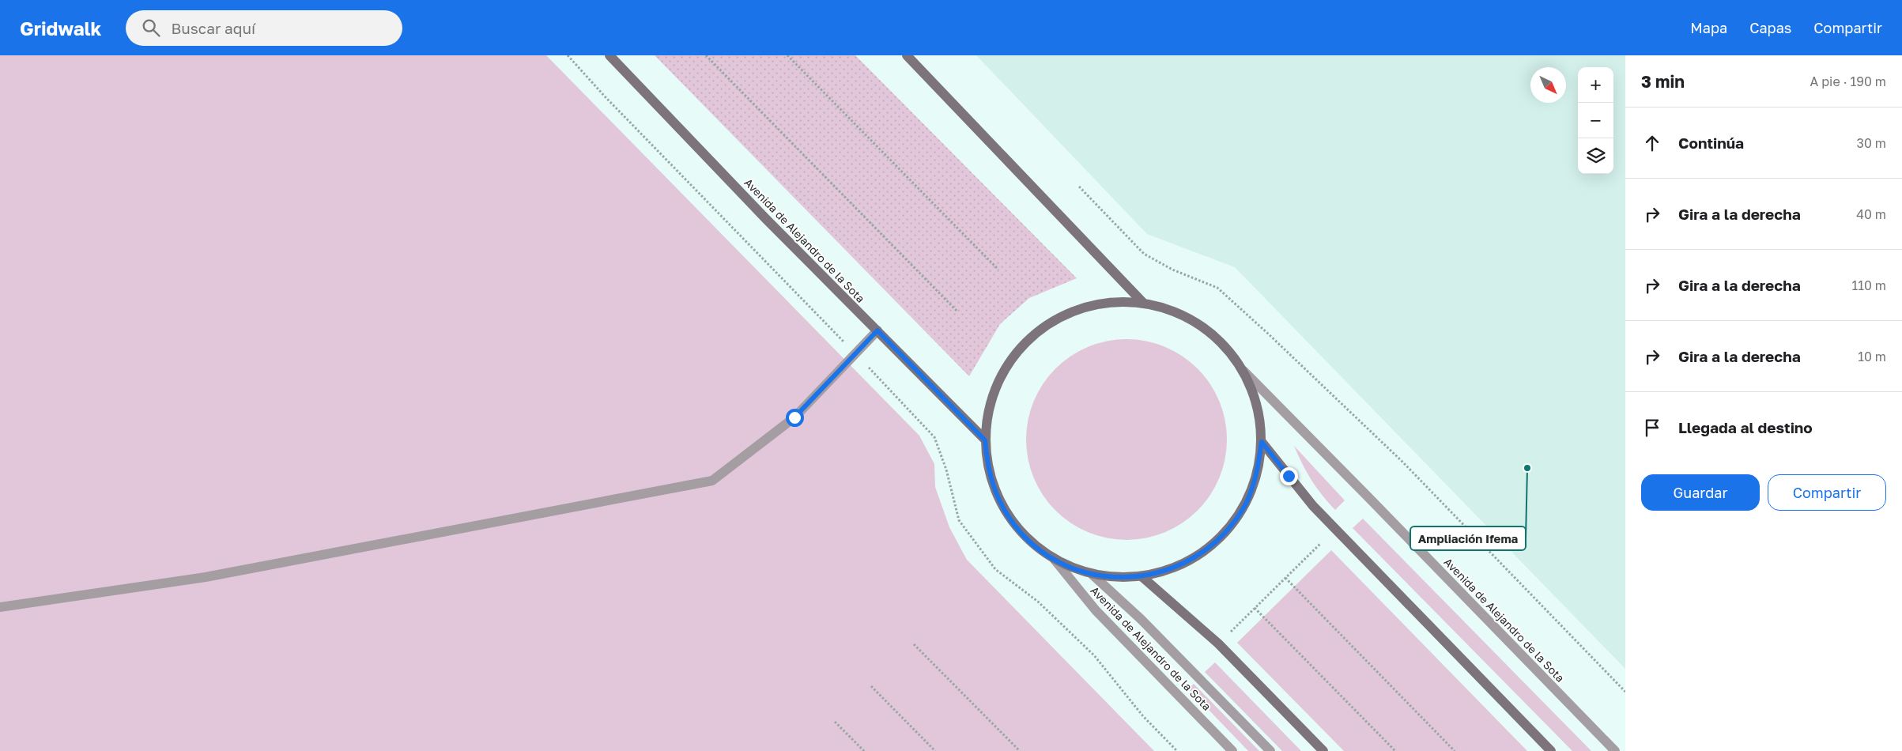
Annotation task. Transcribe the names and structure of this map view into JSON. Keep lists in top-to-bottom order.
{
  "streets": {
    "main road": ["Avenida de Alejandro de la Sota"]
  },
  "places": ["Ampliación Ifema"],
  "north": "bottom right",
  "page": {
    "header": "Gridwalk",
    "search": "Buscar aquí",
    "nav": ["Mapa", "Capas", "Compartir"],
    "heading": ["3 min", "A pie · 190 m"],
    "map_buttons": ["+", "−"],
    "list": [
      ["Continúa", "30 m"],
      ["Gira a la derecha", "40 m"],
      ["Gira a la derecha", "110 m"],
      ["Gira a la derecha", "10 m"],
      "Llegada al destino"
    ],
    "buttons": ["Guardar", "Compartir"]
  }
}
